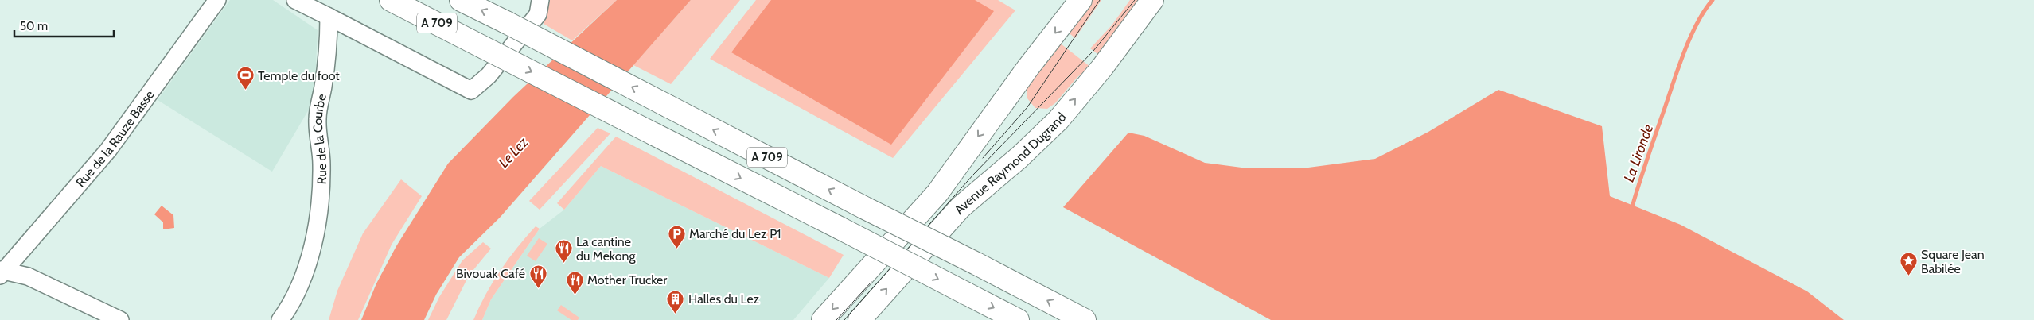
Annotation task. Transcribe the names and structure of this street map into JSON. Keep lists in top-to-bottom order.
{
  "streets": {
    "main road": ["A 709", "Avenue Raymond Dugrand"],
    "street": ["Rue de la Rauze Basse", "Rue de la Courbe"]
  },
  "water": ["Le Lez", "La Lironde"],
  "places": {
    "sports": ["Temple du foot"],
    "parking": ["Marché du Lez P1"],
    "restaurant": ["La cantine du Mekong", "Bivouak Café", "Mother Trucker"],
    "place": ["Square Jean Babilée"],
    "building": ["Halles du Lez"]
  },
  "scale_bar": "50 m"
}
